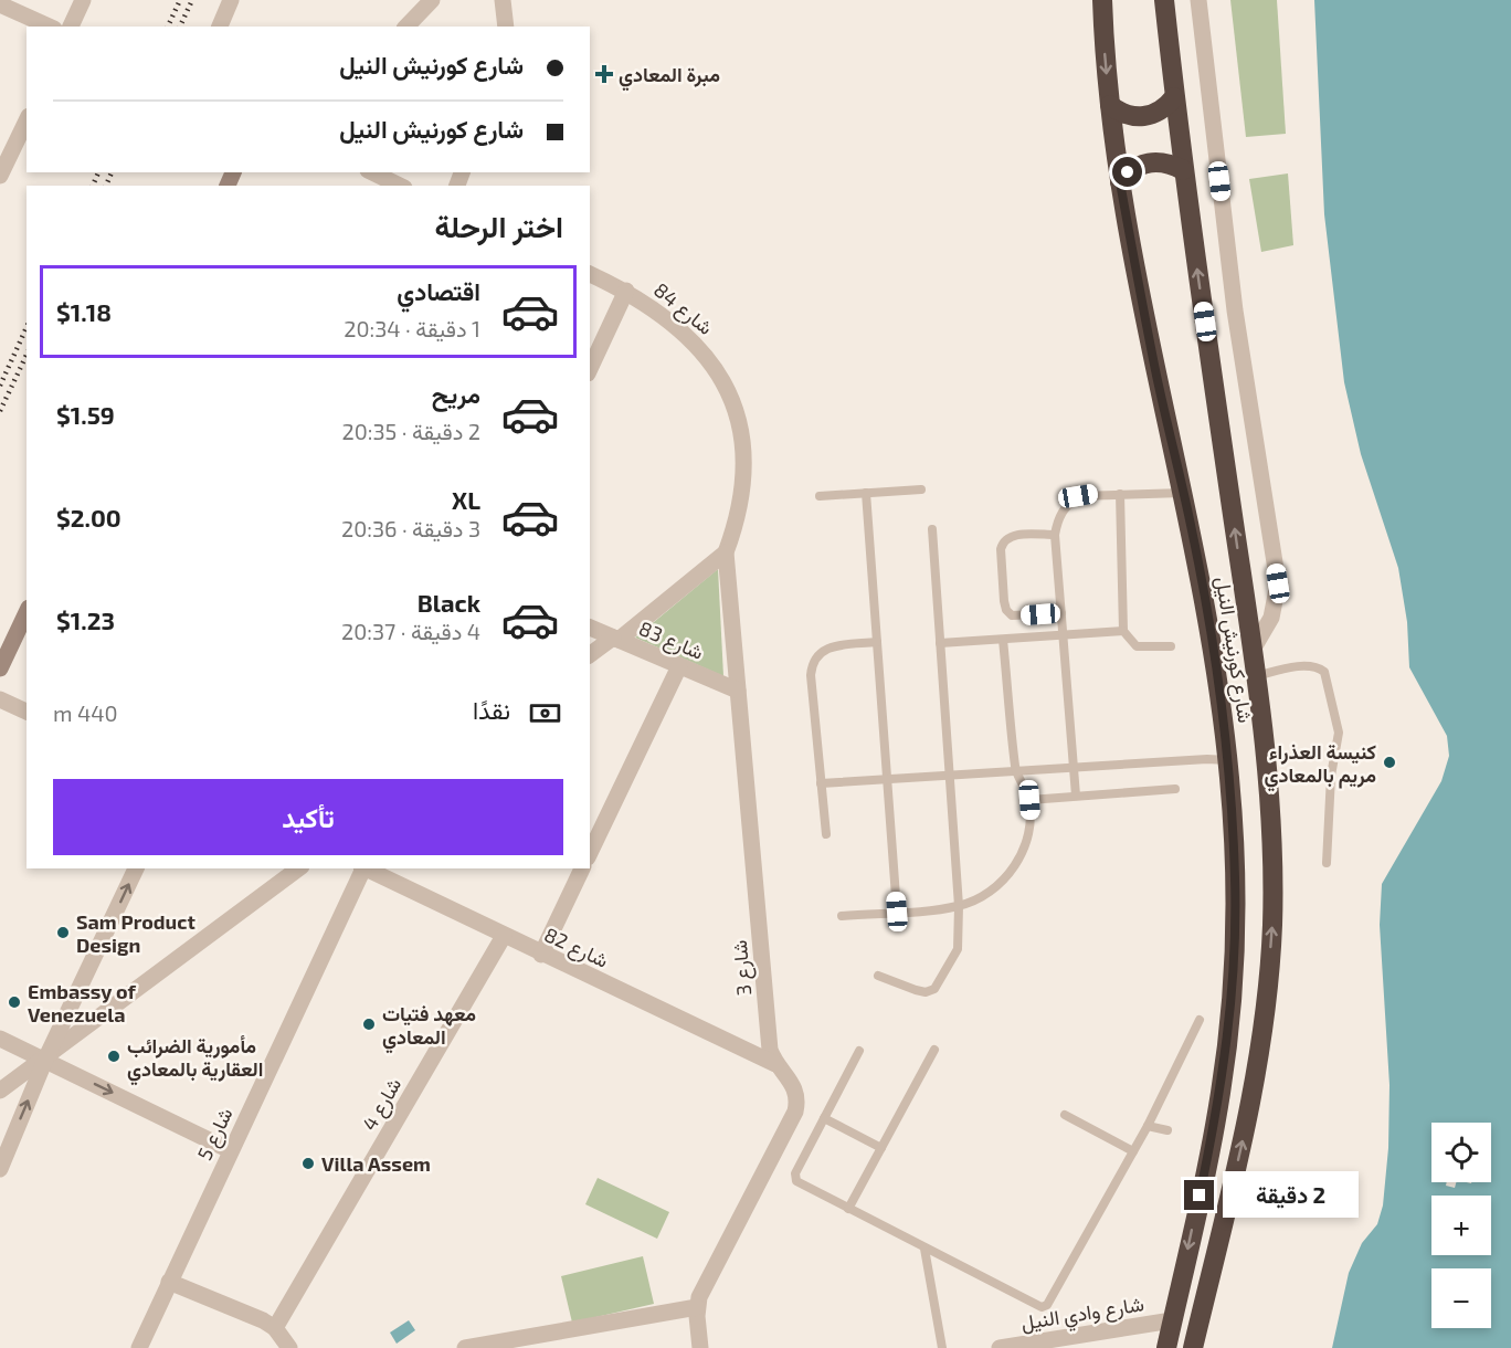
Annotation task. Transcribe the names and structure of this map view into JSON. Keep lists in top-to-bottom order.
{
  "streets": {
    "highway": ["شارع كورنيش النيل"],
    "street": [
      "شارع 84",
      "شارع 83",
      "شارع 82",
      "شارع 3",
      "شارع 4",
      "شارع 5",
      "شارع وادي النيل"
    ]
  },
  "crossings": [
    ["شارع 84", "شارع 3"],
    ["شارع 83", "شارع 3"],
    ["شارع كورنيش النيل", "شارع وادي النيل"],
    ["شارع 82", "شارع 3"],
    ["شارع 82", "شارع 4"]
  ],
  "places": {
    "health": ["مبرة المعادي"],
    "other": [
      "كنيسة العذراء مريم بالمعادي",
      "Sam Product Design",
      "Embassy of Venezuela",
      "معهد فتيات المعادي",
      "مأمورية الضرائب العقارية بالمعادي",
      "Villa Assem"
    ]
  },
  "page": {
    "banner": ["شارع كورنيش النيل", "شارع كورنيش النيل"],
    "heading": "اختر الرحلة",
    "list": [
      {
        "name": "اقتصادي",
        "note": "1 دقيقة · 20:34",
        "value": "$1.18"
      },
      {
        "name": "مريح",
        "note": "2 دقيقة · 20:35",
        "value": "$1.59"
      },
      {
        "name": "XL",
        "note": "3 دقيقة · 20:36",
        "value": "$2.00"
      },
      {
        "name": "Black",
        "note": "4 دقيقة · 20:37",
        "value": "$1.23"
      }
    ],
    "pay": ["نقدًا", "440 m"],
    "buttons": "تأكيد",
    "map_buttons": ["+", "−"],
    "bubble": "2 دقيقة"
  }
}
